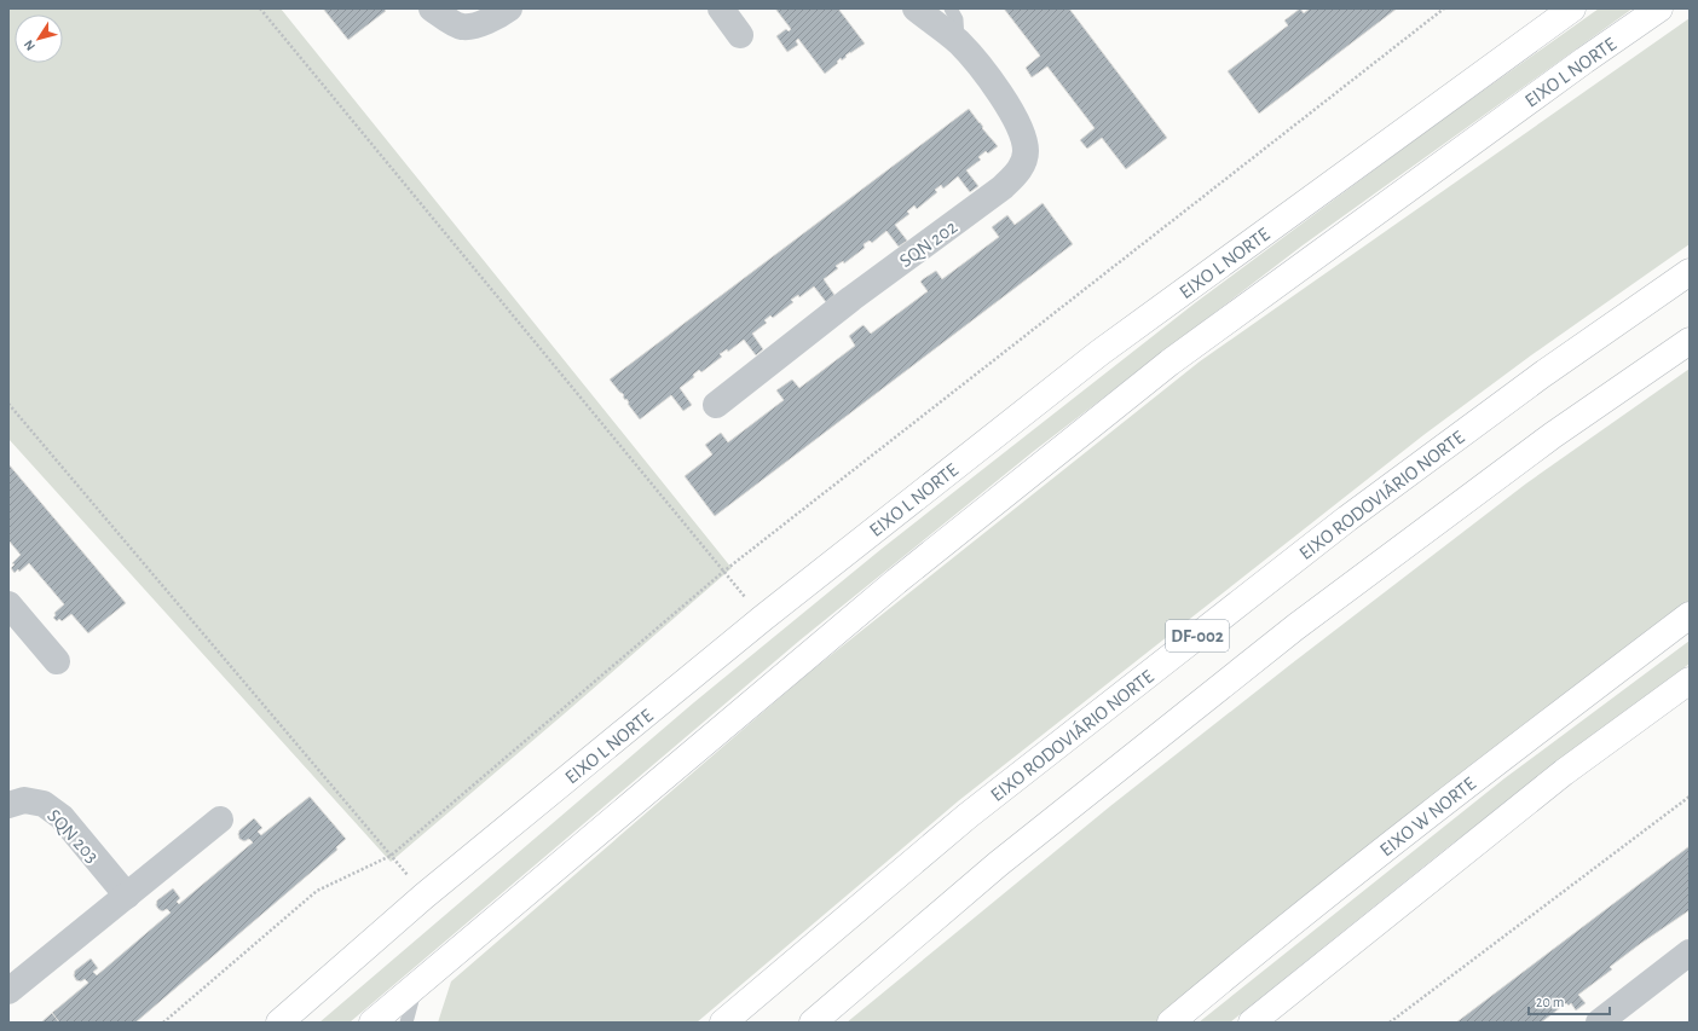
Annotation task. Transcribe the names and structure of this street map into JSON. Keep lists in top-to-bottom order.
{
  "streets": {
    "main road": [
      "EIXO L NORTE",
      "EIXO RODOVIÁRIO NORTE",
      "DF-002",
      "EIXO W NORTE"
    ],
    "street": ["SQN 202", "SQN 203"]
  },
  "scale_bar": "20 m",
  "north": "bottom left"
}
